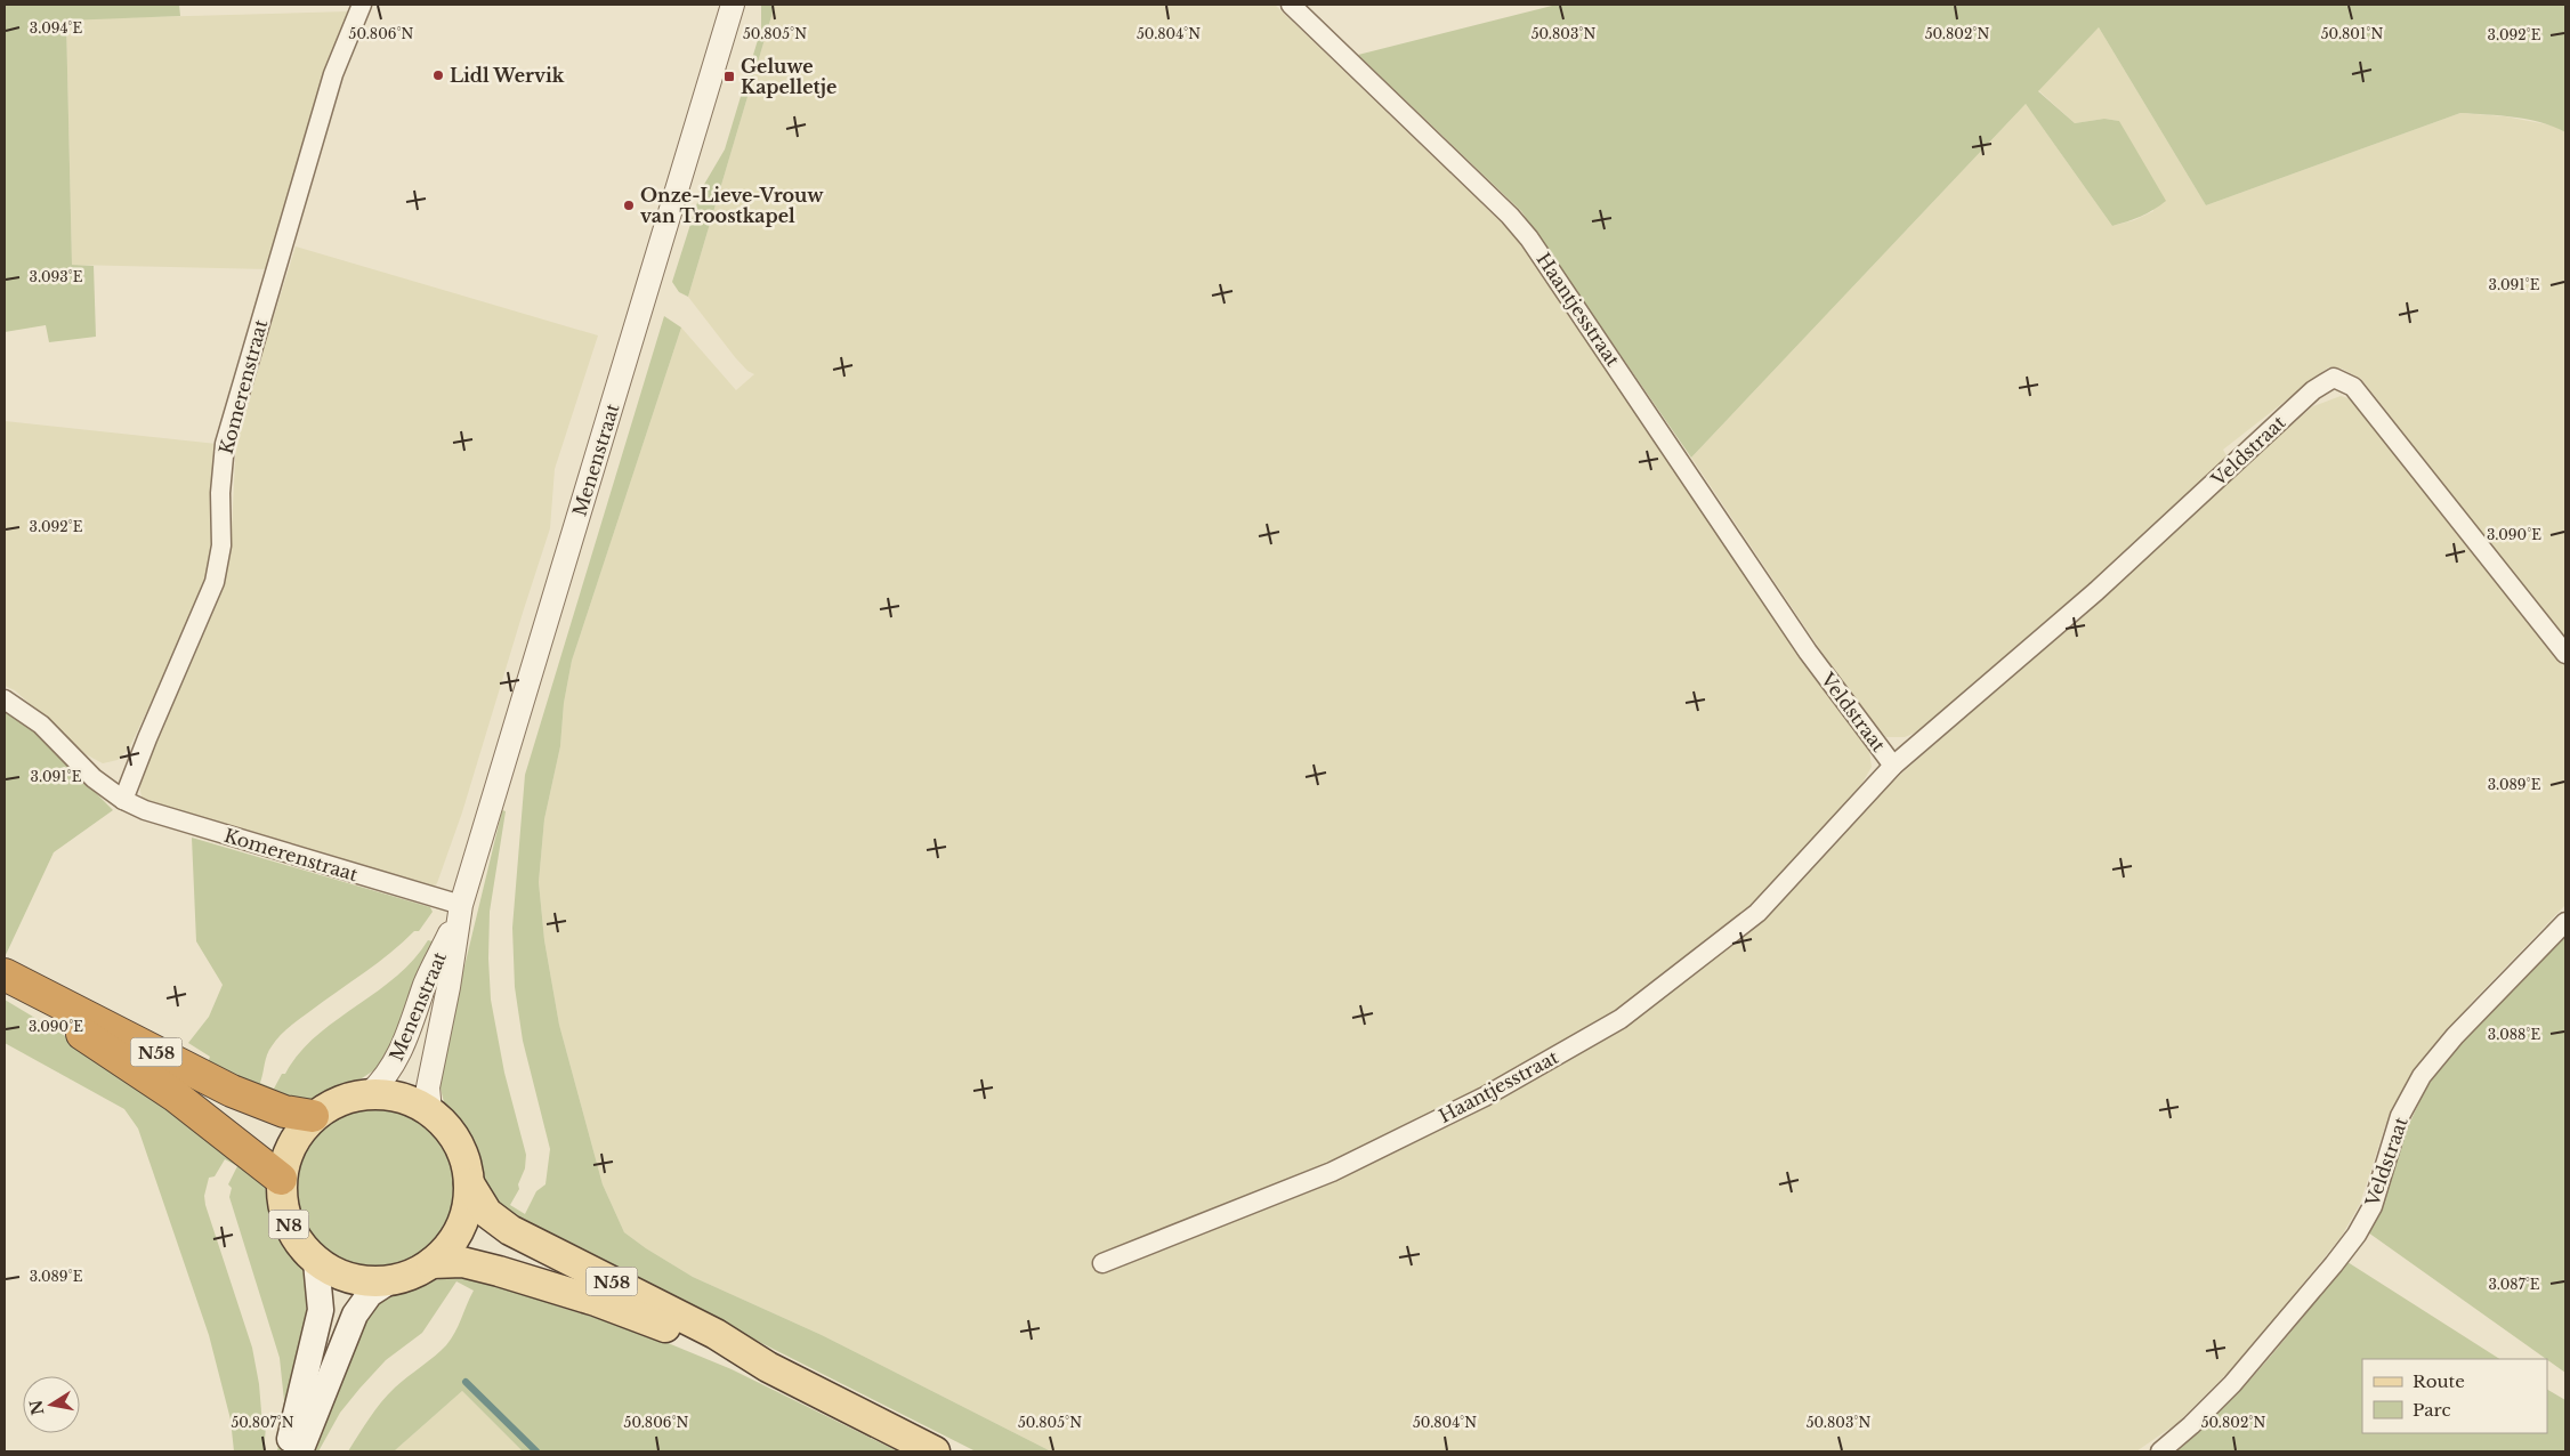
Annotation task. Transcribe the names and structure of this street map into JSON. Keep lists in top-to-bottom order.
{
  "streets": {
    "highway": ["N58"],
    "main road": ["N8"],
    "street": [
      "Haantjesstraat",
      "Komerenstraat",
      "Veldstraat",
      "Menenstraat"
    ]
  },
  "crossings": [
    ["Haantjesstraat", "Veldstraat"],
    ["Komerenstraat", "Menenstraat"],
    ["Menenstraat", "N58"],
    ["Menenstraat", "N8"],
    ["N58", "N8"]
  ],
  "places": {
    "other": ["Lidl Wervik", "Onze-Lieve-Vrouw van Troostkapel"],
    "transit": ["Geluwe Kapelletje"]
  },
  "legend": ["Route", "Parc"],
  "north": "left",
  "coordinates": [
    "3.094°E",
    "50.801°N",
    "50.806°N",
    "50.805°N",
    "50.804°N",
    "50.803°N",
    "50.802°N",
    "3.092°E",
    "3.093°E",
    "3.091°E",
    "3.090°E",
    "3.089°E",
    "3.088°E",
    "3.087°E",
    "50.807°N"
  ]
}
